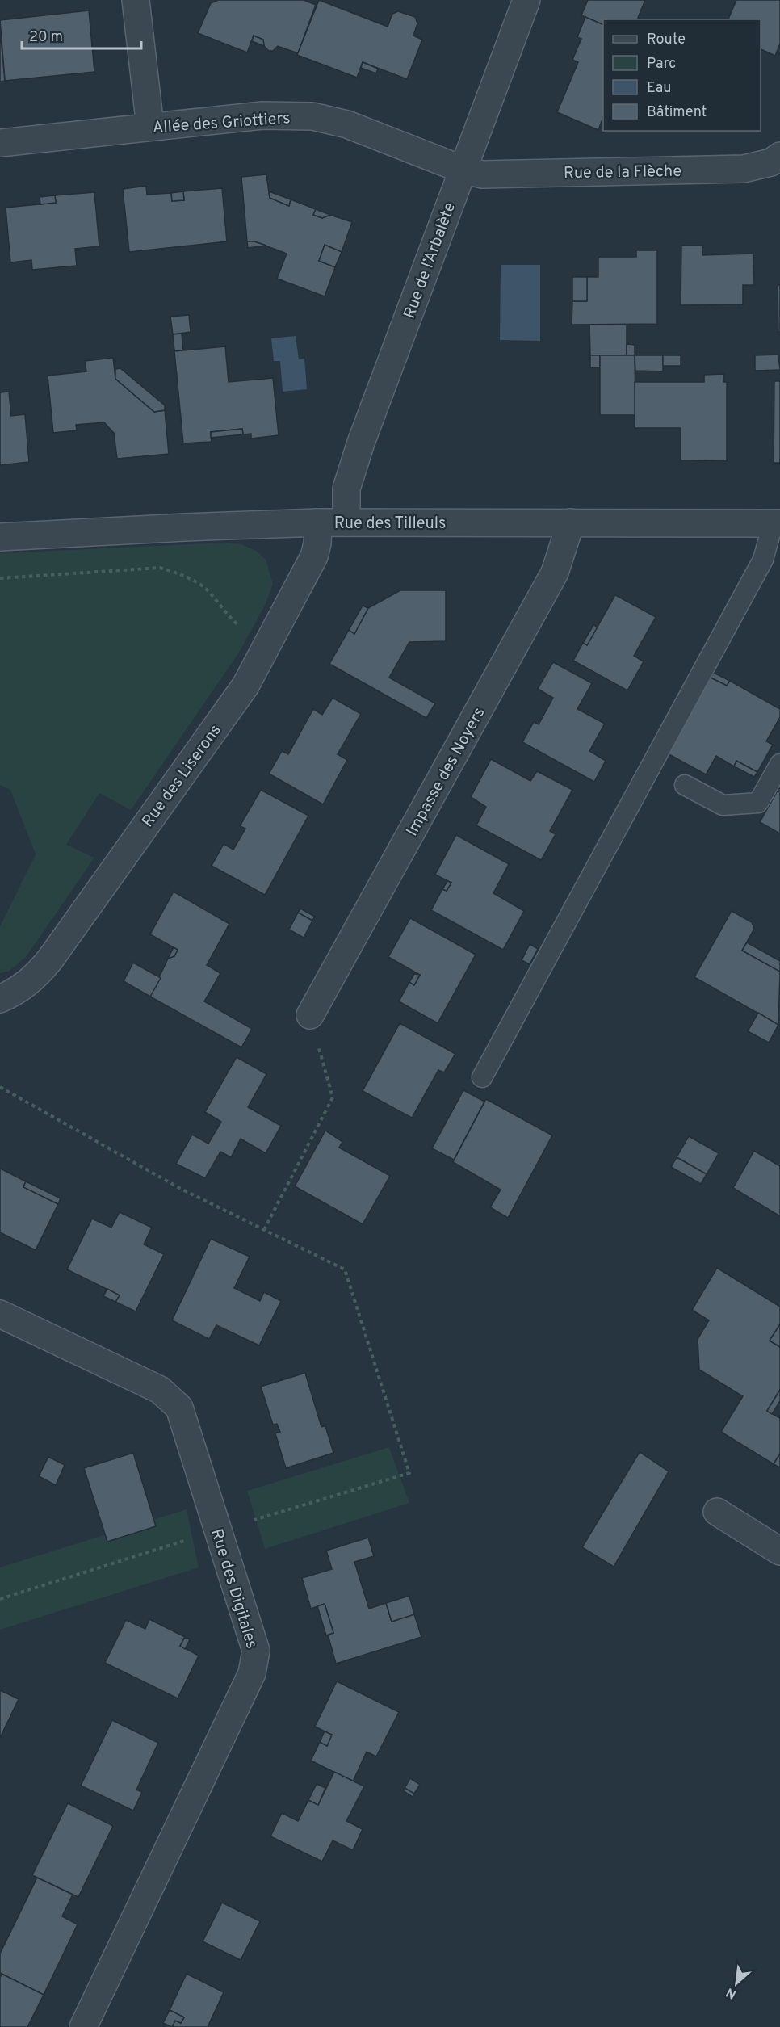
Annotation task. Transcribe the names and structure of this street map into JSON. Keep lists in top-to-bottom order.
{
  "streets": {
    "street": [
      "Allée des Griottiers",
      "Rue de la Flèche",
      "Rue de l’Arbalète",
      "Rue des Tilleuls",
      "Impasse des Noyers",
      "Rue des Liserons",
      "Rue des Digitales"
    ]
  },
  "crossings": [
    ["Allée des Griottiers", "Rue de la Flèche"],
    ["Allée des Griottiers", "Rue de l’Arbalète"],
    ["Rue de la Flèche", "Rue de l’Arbalète"],
    ["Rue de l’Arbalète", "Rue des Tilleuls"],
    ["Rue des Tilleuls", "Impasse des Noyers"],
    ["Rue des Tilleuls", "Rue des Liserons"]
  ],
  "legend": [
    "Route",
    "Parc",
    "Eau",
    "Bâtiment"
  ],
  "scale_bar": "20 m",
  "north": "bottom left"
}
